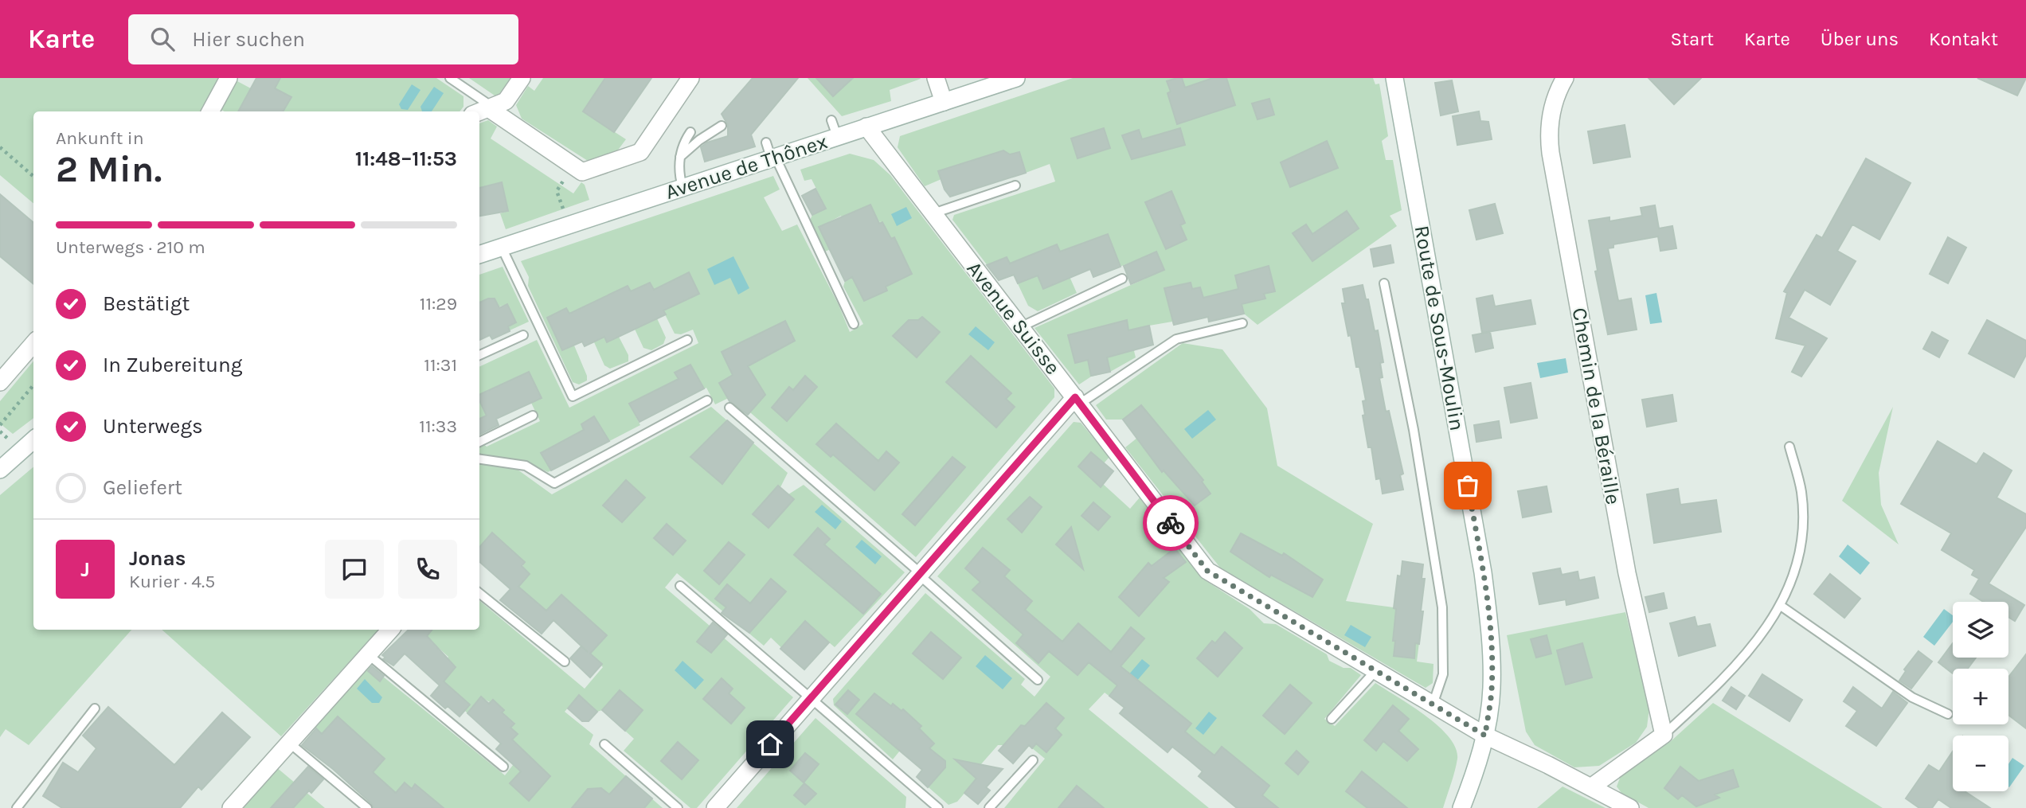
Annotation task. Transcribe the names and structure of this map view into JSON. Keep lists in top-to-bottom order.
{
  "streets": {
    "street": [
      "Avenue de Thônex",
      "Avenue Suisse",
      "Route de Sous-Moulin",
      "Chemin de la Béraille"
    ]
  },
  "crossings": [
    ["Avenue de Thônex", "Avenue Suisse"],
    ["Avenue Suisse", "Route de Sous-Moulin"]
  ],
  "page": {
    "header": "Karte",
    "search": "Hier suchen",
    "nav": [
      "Start",
      "Karte",
      "Über uns",
      "Kontakt"
    ],
    "heading": ["2 Min.", "Ankunft in", "11:48–11:53"],
    "panel": ["Jonas", "Kurier · 4.5"],
    "bar": "Unterwegs · 210 m",
    "list": [
      ["Bestätigt", "11:29"],
      ["In Zubereitung", "11:31"],
      ["Unterwegs", "11:33"],
      "Geliefert"
    ],
    "round": "J",
    "map_buttons": ["+", "−"]
  }
}
